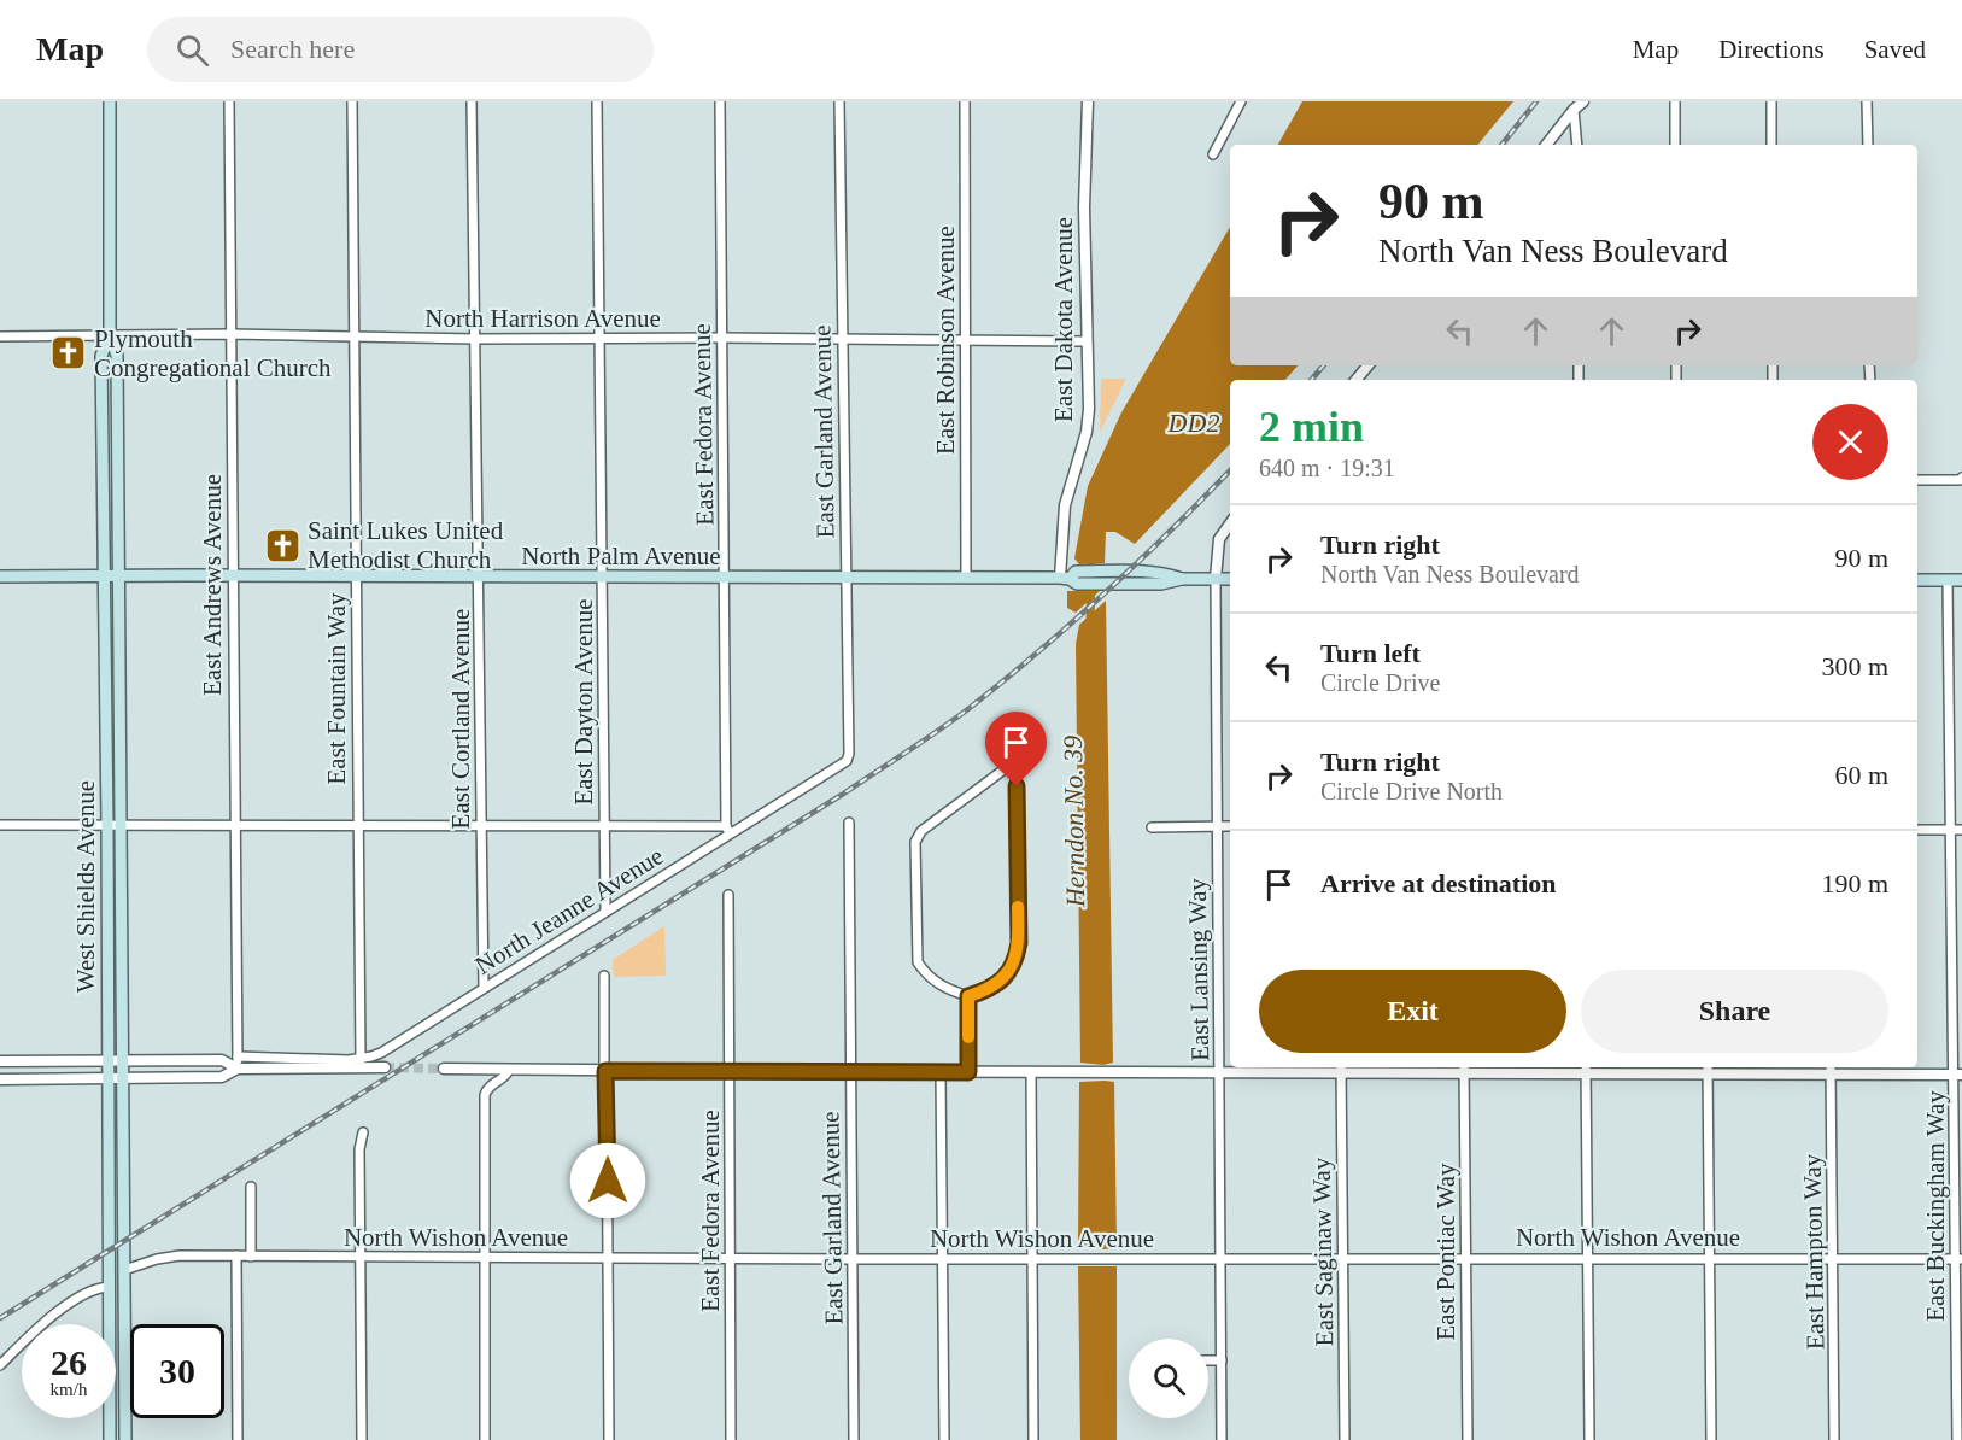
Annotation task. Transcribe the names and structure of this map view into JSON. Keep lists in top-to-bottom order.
{
  "streets": {
    "main road": ["North Palm Avenue", "West Shields Avenue"],
    "street": [
      "North Harrison Avenue",
      "East Dakota Avenue",
      "East Robinson Avenue",
      "East Fedora Avenue",
      "East Garland Avenue",
      "East Andrews Avenue",
      "East Fountain Way",
      "East Dayton Avenue",
      "East Cortland Avenue",
      "North Jeanne Avenue",
      "East Lansing Way",
      "East Buckingham Way",
      "North Wishon Avenue",
      "East Saginaw Way",
      "East Pontiac Way",
      "East Hampton Way"
    ]
  },
  "crossings": [
    ["North Harrison Avenue", "East Dakota Avenue"],
    ["North Harrison Avenue", "East Robinson Avenue"],
    ["North Harrison Avenue", "East Fedora Avenue"],
    ["North Harrison Avenue", "East Garland Avenue"],
    ["North Harrison Avenue", "East Andrews Avenue"],
    ["North Harrison Avenue", "East Fountain Way"],
    ["North Harrison Avenue", "East Dayton Avenue"],
    ["North Harrison Avenue", "East Cortland Avenue"],
    ["North Harrison Avenue", "West Shields Avenue"],
    ["East Dakota Avenue", "North Palm Avenue"],
    ["East Robinson Avenue", "North Palm Avenue"],
    ["East Fedora Avenue", "North Palm Avenue"],
    ["East Fedora Avenue", "North Jeanne Avenue"],
    ["East Fedora Avenue", "North Wishon Avenue"],
    ["East Garland Avenue", "North Palm Avenue"],
    ["East Garland Avenue", "North Jeanne Avenue"],
    ["East Garland Avenue", "North Wishon Avenue"],
    ["North Palm Avenue", "East Andrews Avenue"],
    ["North Palm Avenue", "East Fountain Way"],
    ["North Palm Avenue", "East Dayton Avenue"],
    ["North Palm Avenue", "East Cortland Avenue"],
    ["North Palm Avenue", "West Shields Avenue"],
    ["North Palm Avenue", "East Lansing Way"],
    ["East Andrews Avenue", "North Jeanne Avenue"],
    ["East Fountain Way", "North Jeanne Avenue"],
    ["East Dayton Avenue", "North Jeanne Avenue"],
    ["East Cortland Avenue", "North Jeanne Avenue"],
    ["West Shields Avenue", "North Wishon Avenue"],
    ["East Lansing Way", "North Wishon Avenue"],
    ["East Buckingham Way", "North Wishon Avenue"],
    ["North Wishon Avenue", "East Saginaw Way"],
    ["North Wishon Avenue", "East Pontiac Way"],
    ["North Wishon Avenue", "East Hampton Way"]
  ],
  "water": ["DD2", "Herndon No. 39"],
  "places": {
    "church": ["Plymouth Congregational Church", "Saint Lukes United Methodist Church"]
  },
  "page": {
    "header": "Map",
    "search": "Search here",
    "nav": ["Map", "Directions", "Saved"],
    "turn": ["90 m", "North Van Ness Boulevard"],
    "heading": ["2 min", "640 m · 19:31"],
    "list": [
      {
        "name": "Turn right",
        "note": "North Van Ness Boulevard",
        "value": "90 m"
      },
      {
        "name": "Turn left",
        "note": "Circle Drive",
        "value": "300 m"
      },
      {
        "name": "Turn right",
        "note": "Circle Drive North",
        "value": "60 m"
      },
      {
        "name": "Arrive at destination",
        "value": "190 m"
      }
    ],
    "buttons": ["Exit", "Share"],
    "speed": "26 km/h",
    "limit": "30"
  }
}
